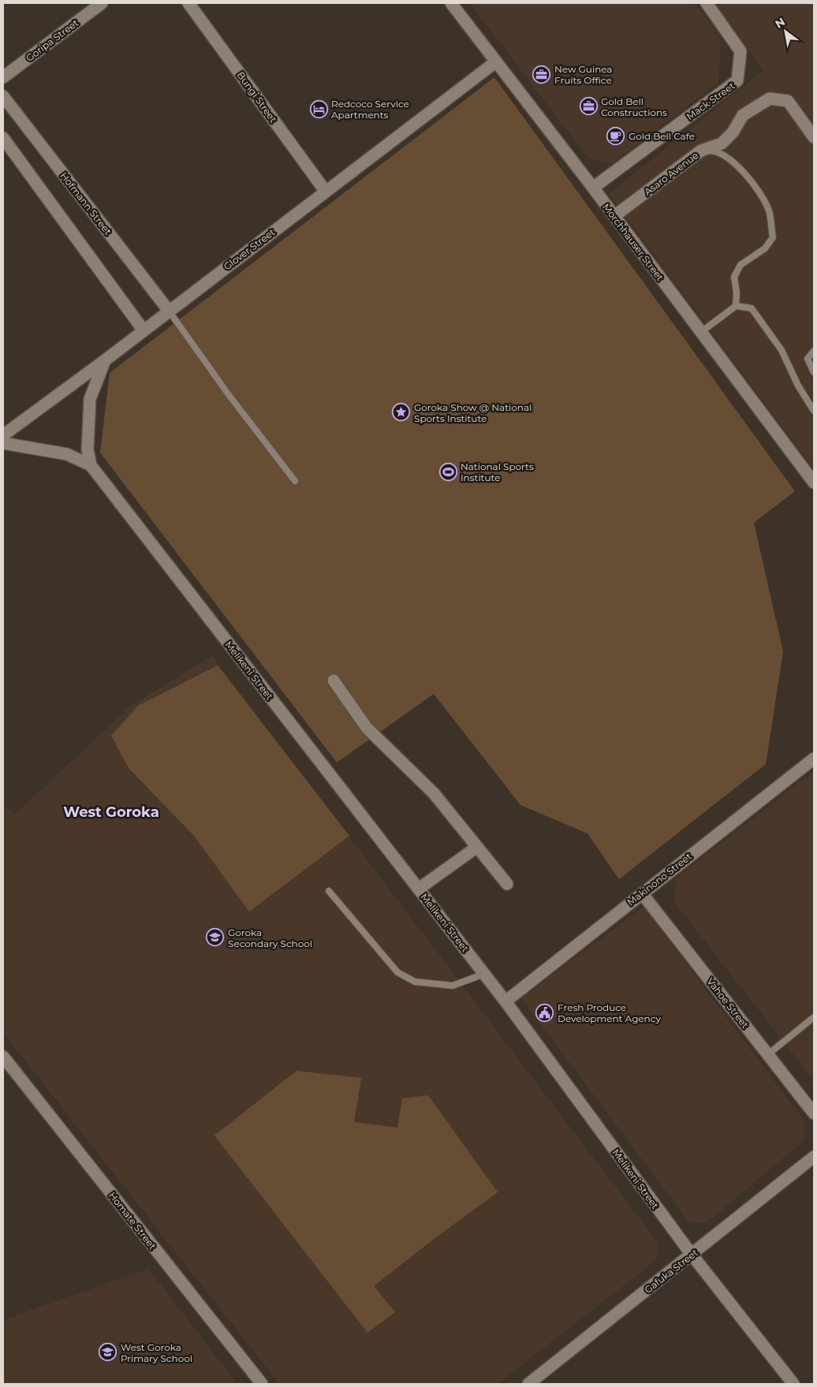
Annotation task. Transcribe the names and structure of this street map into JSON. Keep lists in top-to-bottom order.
{
  "streets": {
    "street": [
      "Goripa Street",
      "Bungi Street",
      "Mack Street",
      "Asaro Avenue",
      "Hofmann Street",
      "Morchhauser Street",
      "Glover Street",
      "Melikeni Street",
      "Makinono Street",
      "Vahoe Street",
      "Homate Street",
      "Gafuka Street"
    ]
  },
  "crossings": [
    ["Bungi Street", "Glover Street"],
    ["Mack Street", "Morchhauser Street"],
    ["Asaro Avenue", "Morchhauser Street"],
    ["Hofmann Street", "Glover Street"],
    ["Morchhauser Street", "Glover Street"],
    ["Melikeni Street", "Makinono Street"],
    ["Melikeni Street", "Gafuka Street"],
    ["Makinono Street", "Vahoe Street"]
  ],
  "districts": ["West Goroka"],
  "places": {
    "office": ["New Guinea Fruits Office", "Gold Bell Constructions"],
    "hotel": ["Redcoco Service Apartments"],
    "cafe": ["Gold Bell Cafe"],
    "place": ["Goroka Show @ National Sports Institute"],
    "sports": ["National Sports Institute"],
    "school or university": ["Goroka Secondary School", "West Goroka Primary School"],
    "public building": ["Fresh Produce Development Agency"]
  },
  "north": "top left"
}
